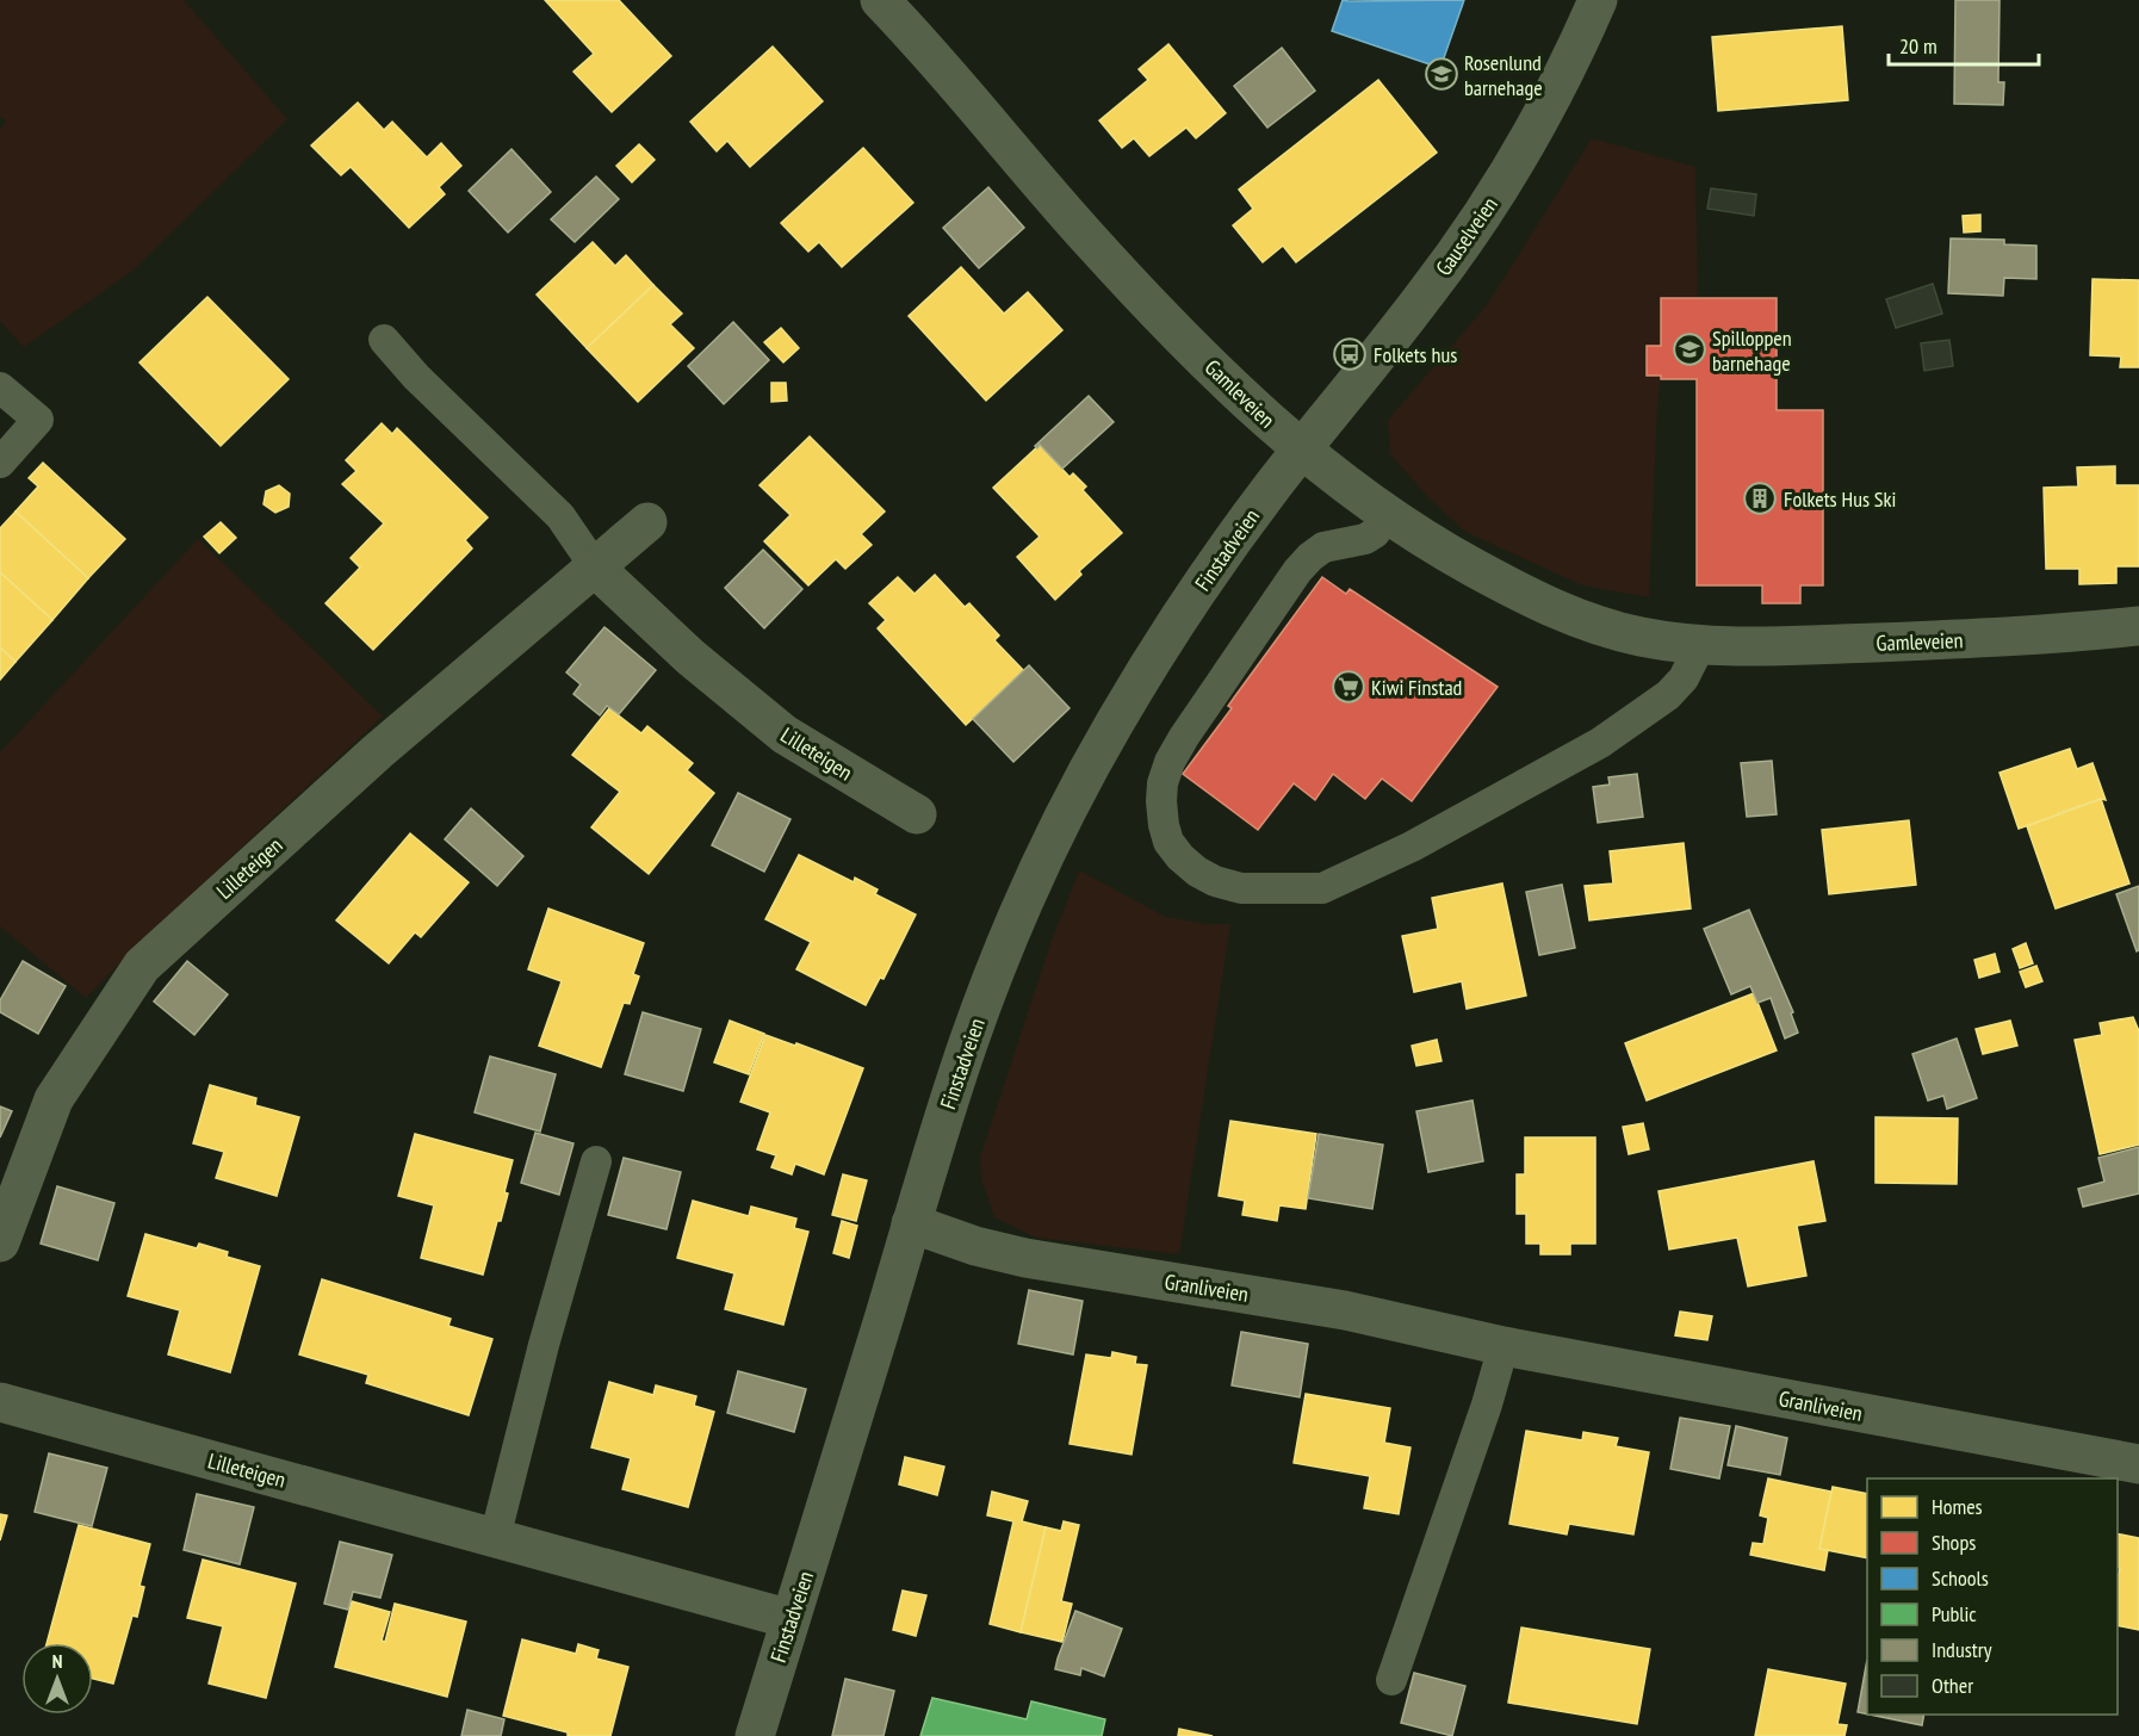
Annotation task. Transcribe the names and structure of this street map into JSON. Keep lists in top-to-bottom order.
{
  "streets": {
    "street": [
      "Gauselveien",
      "Gamleveien",
      "Finstadveien",
      "Lilleteigen",
      "Granliveien"
    ]
  },
  "crossings": [
    ["Gauselveien", "Gamleveien"],
    ["Gauselveien", "Finstadveien"],
    ["Gamleveien", "Finstadveien"],
    ["Finstadveien", "Lilleteigen"],
    ["Finstadveien", "Granliveien"]
  ],
  "places": {
    "school or university": ["Rosenlund barnehage", "Spilloppen barnehage"],
    "bus stop": ["Folkets hus"],
    "building": ["Folkets Hus Ski"],
    "supermarket": ["Kiwi Finstad"]
  },
  "legend": [
    "Homes",
    "Shops",
    "Schools",
    "Public",
    "Industry",
    "Other"
  ],
  "scale_bar": "20 m",
  "north": "top"
}
